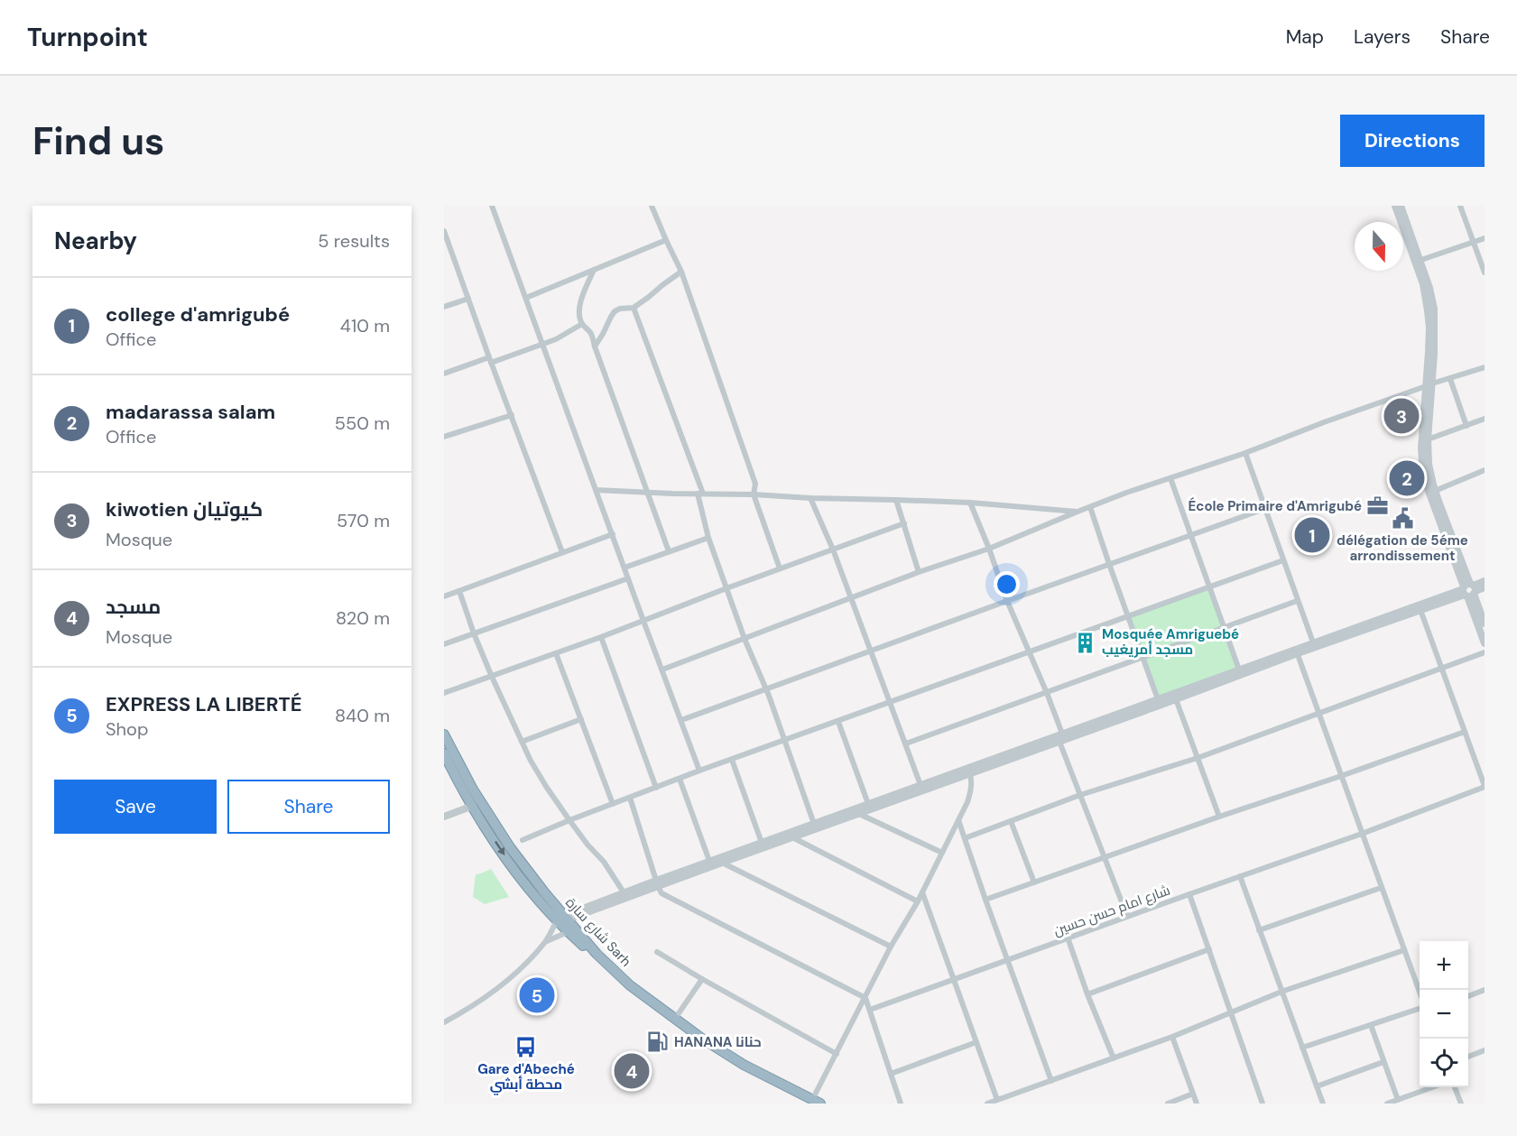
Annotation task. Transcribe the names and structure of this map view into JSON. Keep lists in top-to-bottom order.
{
  "streets": {
    "highway": ["شارع سارة Sarh"],
    "street": ["شارع امام حسن حسين"]
  },
  "places": {
    "office": ["École Primaire d'Amrigubé"],
    "public building": ["délégation de 5éme arrondissement"],
    "building": ["Mosquée Amriguebé مسجد أمريغيب"],
    "fuel station": ["HANANA حنانا"],
    "bus stop": ["Gare d'Abeché محطة أبشي"]
  },
  "north": "bottom",
  "page": {
    "header": "Turnpoint",
    "nav": ["Map", "Layers", "Share"],
    "buttons": [
      "Directions",
      ["Save", "Share"]
    ],
    "title": "Find us",
    "heading": ["Nearby", "5 results"],
    "list": [
      {
        "mark": "1",
        "name": "college d'amrigubé",
        "note": "Office",
        "value": "410 m"
      },
      {
        "mark": "2",
        "name": "madarassa salam",
        "note": "Office",
        "value": "550 m"
      },
      {
        "mark": "3",
        "name": "kiwotien كيوتيان",
        "note": "Mosque",
        "value": "570 m"
      },
      {
        "mark": "4",
        "name": "مسجد",
        "note": "Mosque",
        "value": "820 m"
      },
      {
        "mark": "5",
        "name": "EXPRESS LA LIBERTÉ",
        "note": "Shop",
        "value": "840 m"
      }
    ],
    "pins": [
      "3",
      "2",
      "1",
      "5",
      "4"
    ],
    "map_buttons": ["+", "−"]
  }
}
